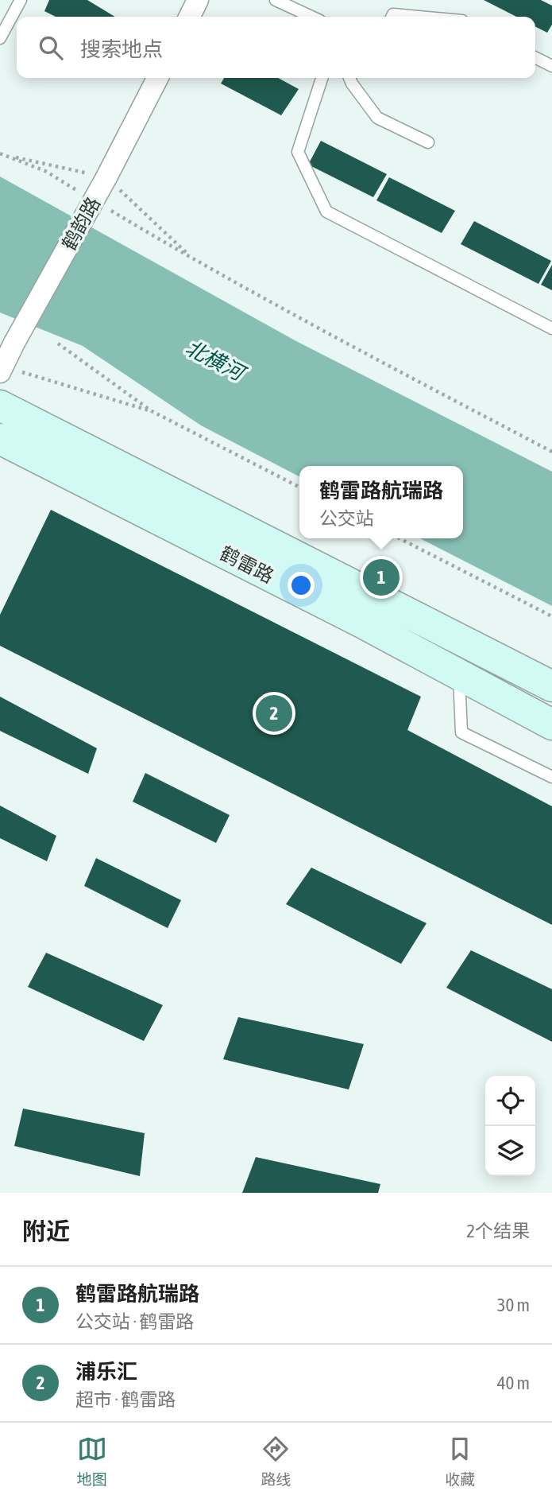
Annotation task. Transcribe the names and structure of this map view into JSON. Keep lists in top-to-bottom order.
{
  "streets": {
    "street": ["鹤韵路", "鹤雷路"]
  },
  "water": ["北横河"],
  "page": {
    "search": "搜索地点",
    "popup": ["鹤雷路航瑞路", "公交站"],
    "pins": ["1", "2"],
    "heading": ["附近", "2个结果"],
    "list": [
      {
        "mark": "1",
        "name": "鹤雷路航瑞路",
        "note": "公交站 · 鹤雷路",
        "value": "30 m"
      },
      {
        "mark": "2",
        "name": "浦乐汇",
        "note": "超市 · 鹤雷路",
        "value": "40 m"
      }
    ],
    "nav": ["地图", "路线", "收藏"]
  }
}
